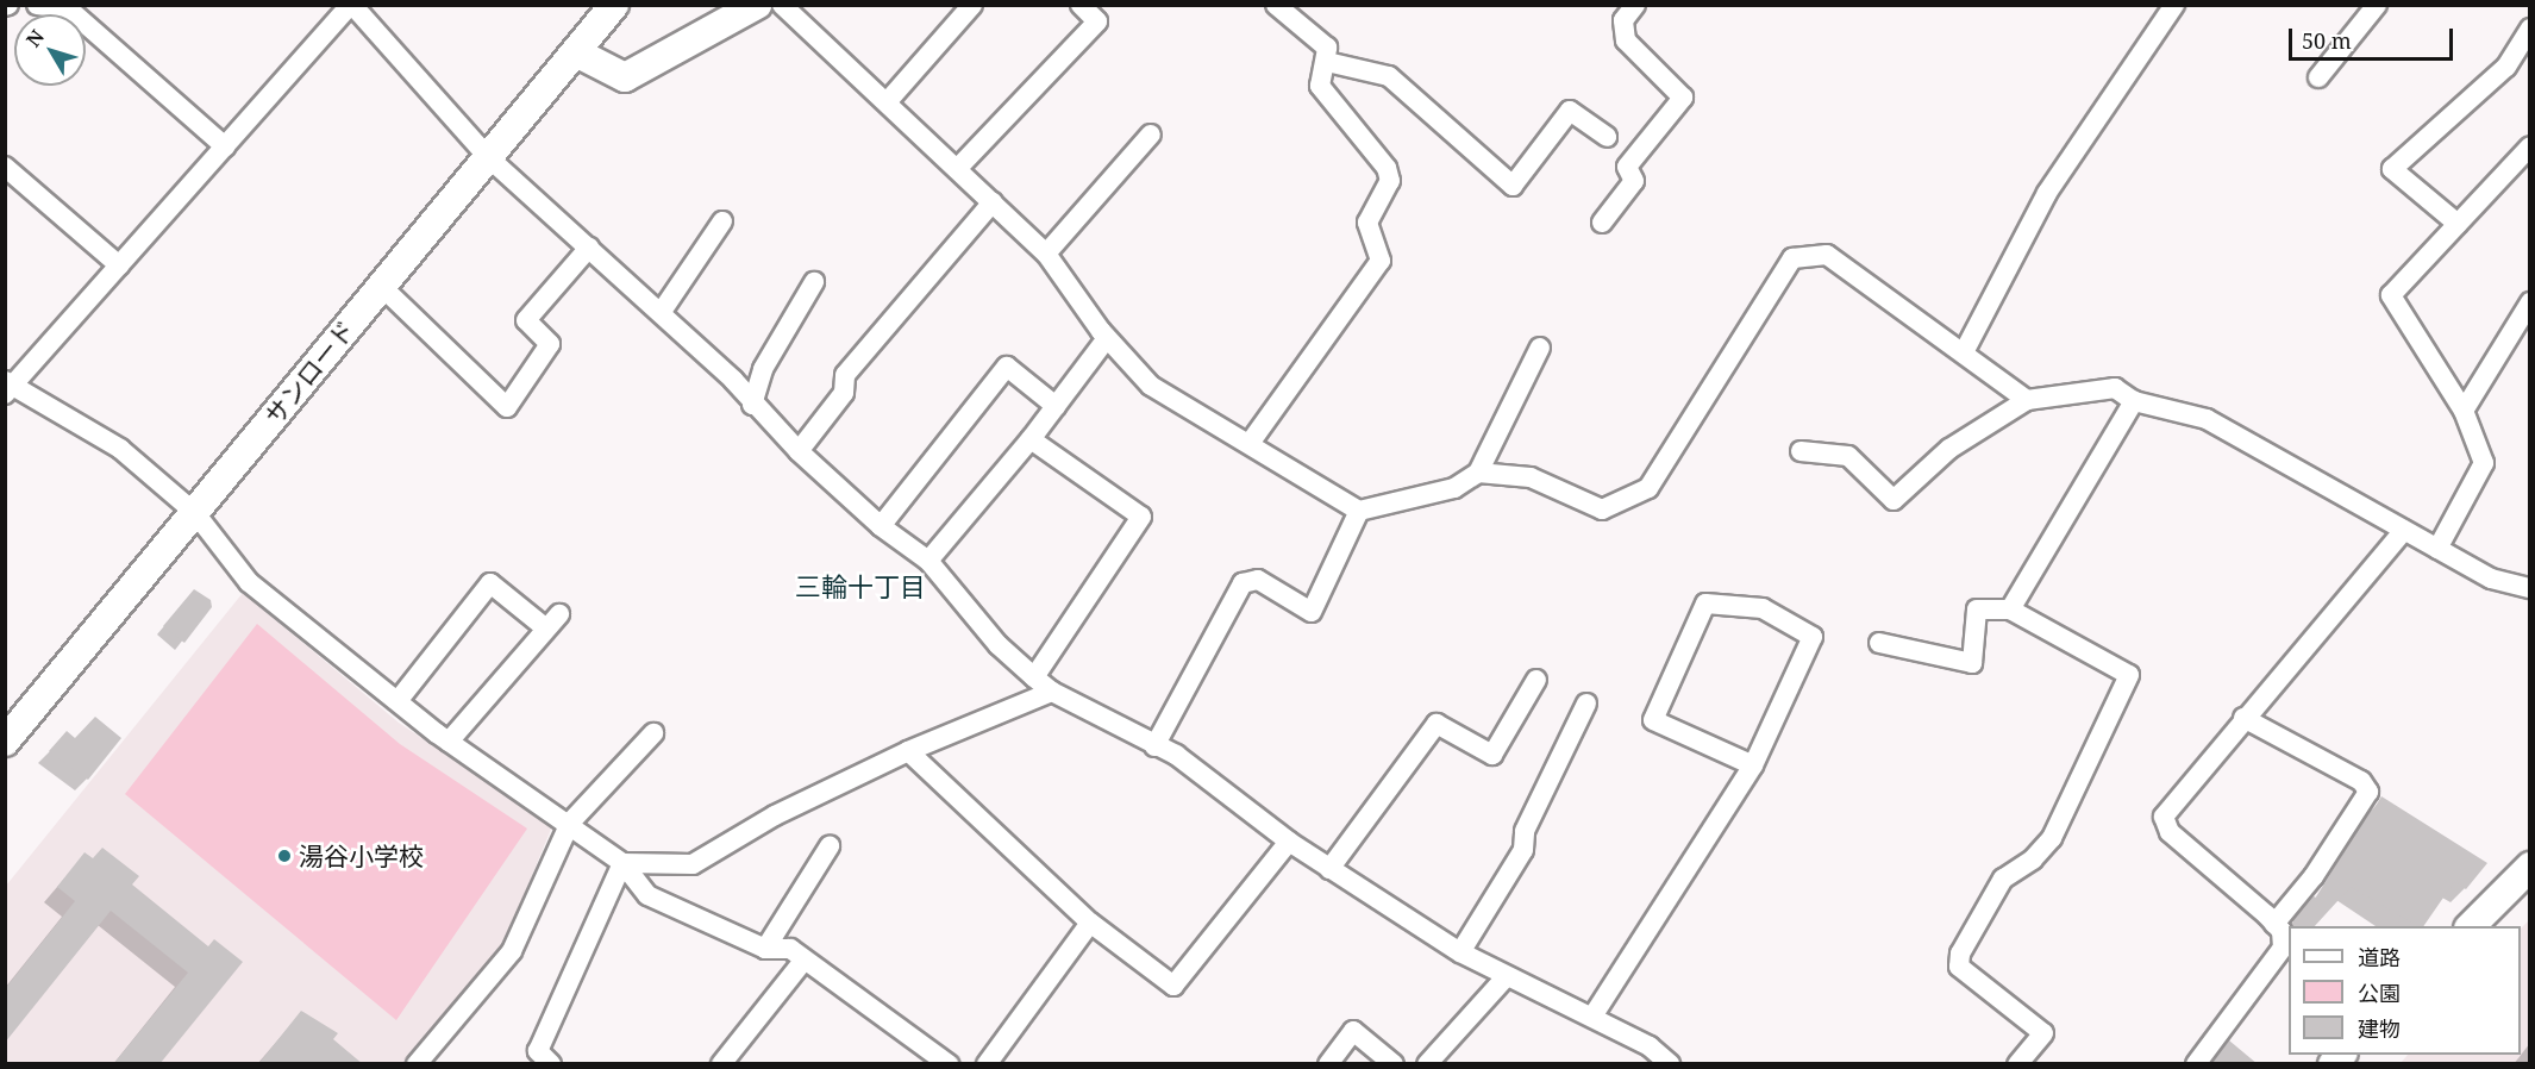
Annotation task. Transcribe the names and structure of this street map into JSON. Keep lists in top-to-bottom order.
{
  "streets": {
    "street": ["サンロード"]
  },
  "districts": ["三輪十丁目"],
  "places": ["湯谷小学校"],
  "legend": ["道路", "公園", "建物"],
  "scale_bar": "50 m",
  "north": "top left"
}
